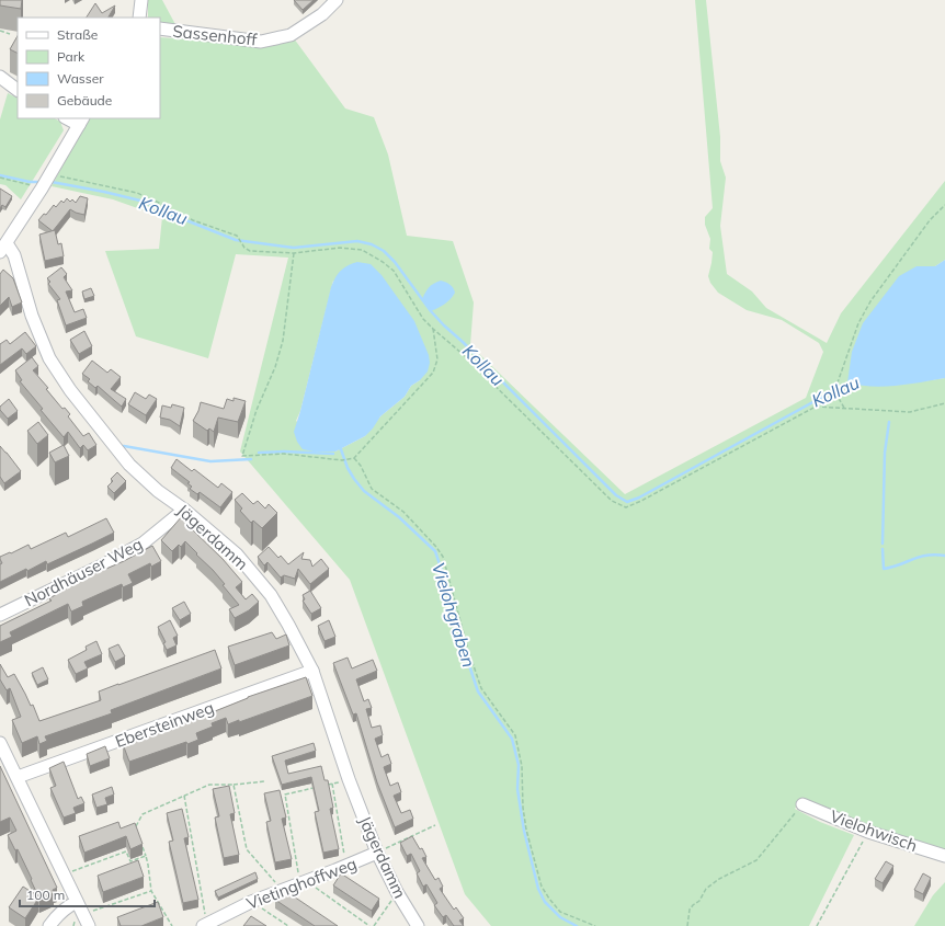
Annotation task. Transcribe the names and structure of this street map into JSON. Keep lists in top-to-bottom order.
{
  "streets": {
    "street": [
      "Sassenhoff",
      "Jägerdamm",
      "Nordhäuser Weg",
      "Ebersteinweg",
      "Vielohwisch",
      "Vietinghoffweg"
    ]
  },
  "crossings": [
    ["Jägerdamm", "Nordhäuser Weg"],
    ["Jägerdamm", "Ebersteinweg"],
    ["Jägerdamm", "Vietinghoffweg"]
  ],
  "water": ["Kollau", "Vielohgraben"],
  "legend": [
    "Straße",
    "Park",
    "Wasser",
    "Gebäude"
  ],
  "scale_bar": "100 m"
}
